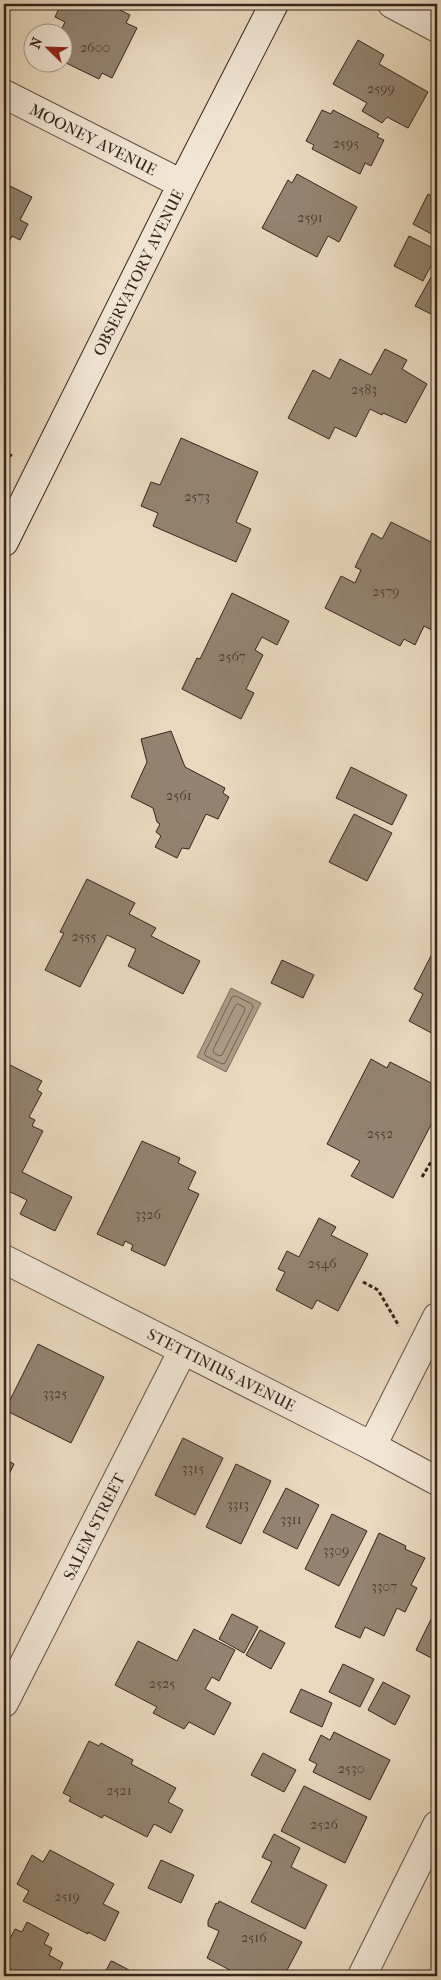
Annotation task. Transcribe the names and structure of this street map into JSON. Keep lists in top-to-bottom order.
{
  "streets": {
    "street": [
      "MOONEY AVENUE",
      "OBSERVATORY AVENUE",
      "STETTINIUS AVENUE",
      "SALEM STREET"
    ]
  },
  "crossings": [
    ["MOONEY AVENUE", "OBSERVATORY AVENUE"],
    ["STETTINIUS AVENUE", "SALEM STREET"]
  ],
  "house_numbers": [
    "2600",
    "2599",
    "2595",
    "2591",
    "2583",
    "2573",
    "2579",
    "2567",
    "2561",
    "2555",
    "2552",
    "3326",
    "2546",
    "3325",
    "3315",
    "3313",
    "3311",
    "3309",
    "3307",
    "2525",
    "2530",
    "2521",
    "2526",
    "2519",
    "2516"
  ],
  "north": "top left"
}
